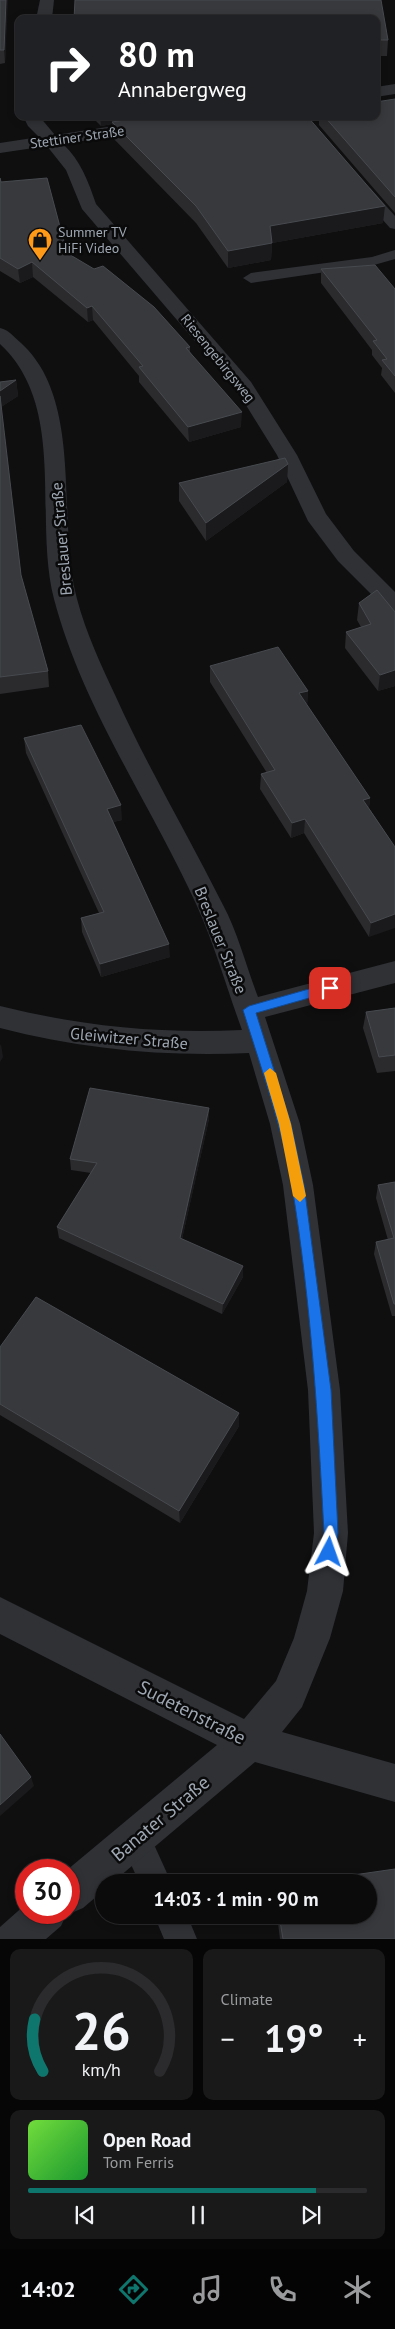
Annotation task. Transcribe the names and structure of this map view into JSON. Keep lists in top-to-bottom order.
{
  "streets": {
    "street": [
      "Stettiner Straße",
      "Riesengebirgsweg",
      "Breslauer Straße",
      "Gleiwitzer Straße",
      "Sudetenstraße",
      "Banater Straße"
    ]
  },
  "crossings": [
    ["Stettiner Straße", "Riesengebirgsweg"],
    ["Breslauer Straße", "Gleiwitzer Straße"],
    ["Breslauer Straße", "Sudetenstraße"],
    ["Breslauer Straße", "Banater Straße"],
    ["Sudetenstraße", "Banater Straße"]
  ],
  "places": {
    "shop": ["Summer TV HiFi Video"]
  },
  "page": {
    "turn": ["80 m", "Annabergweg"],
    "limit": "30",
    "trip": "14:03 · 1 min · 90 m",
    "tile": "Climate",
    "heat": ["−", "19°", "+"],
    "song": ["Open Road", "Tom Ferris"],
    "tabs": "14:02",
    "gauge": ["26", "km/h"]
  }
}
